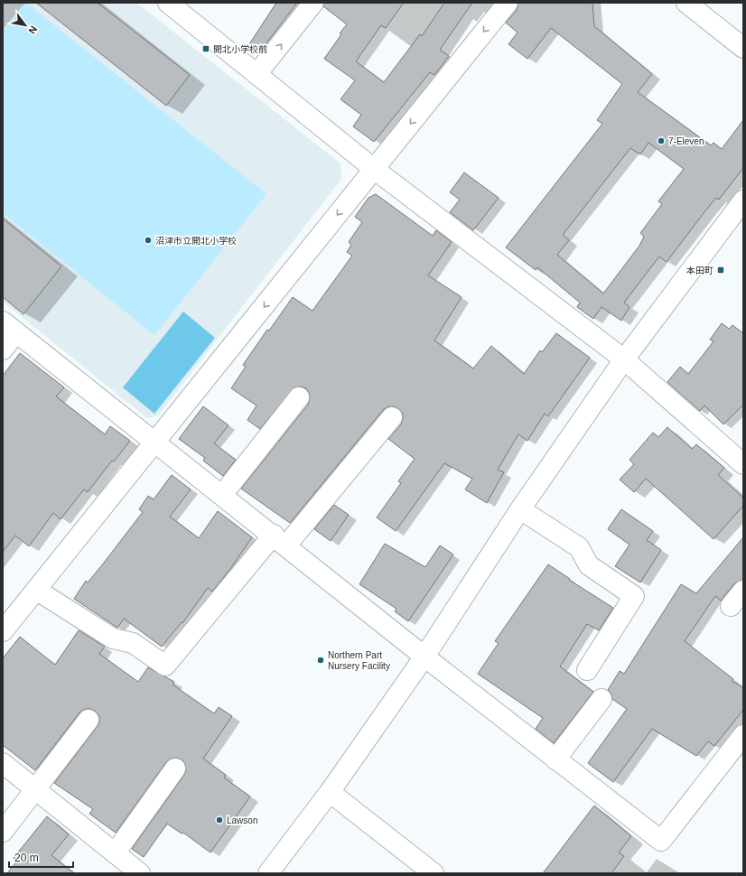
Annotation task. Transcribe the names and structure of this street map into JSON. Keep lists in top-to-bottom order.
{
  "places": {
    "transit": ["開北小学校前", "本田町"],
    "other": [
      "7-Eleven",
      "沼津市立開北小学校",
      "Northern Part Nursery Facility",
      "Lawson"
    ]
  },
  "scale_bar": "20 m",
  "north": "bottom right"
}
